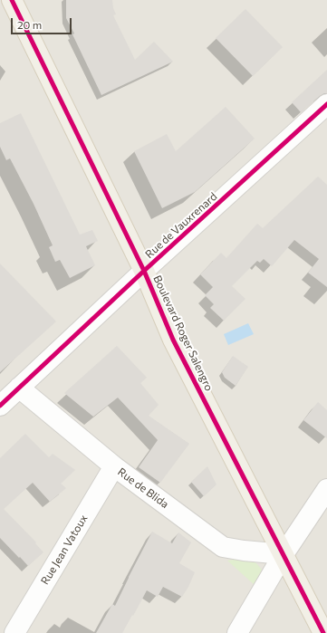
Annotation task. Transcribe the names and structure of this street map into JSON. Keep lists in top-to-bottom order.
{
  "streets": {
    "main road": ["Boulevard Roger Salengro"],
    "street": ["Rue de Vauxrenard", "Rue de Blida", "Rue Jean Vatoux"]
  },
  "crossings": [
    ["Rue de Vauxrenard", "Boulevard Roger Salengro"],
    ["Rue de Vauxrenard", "Rue de Blida"],
    ["Boulevard Roger Salengro", "Rue de Blida"],
    ["Rue de Blida", "Rue Jean Vatoux"]
  ],
  "scale_bar": "20 m"
}
